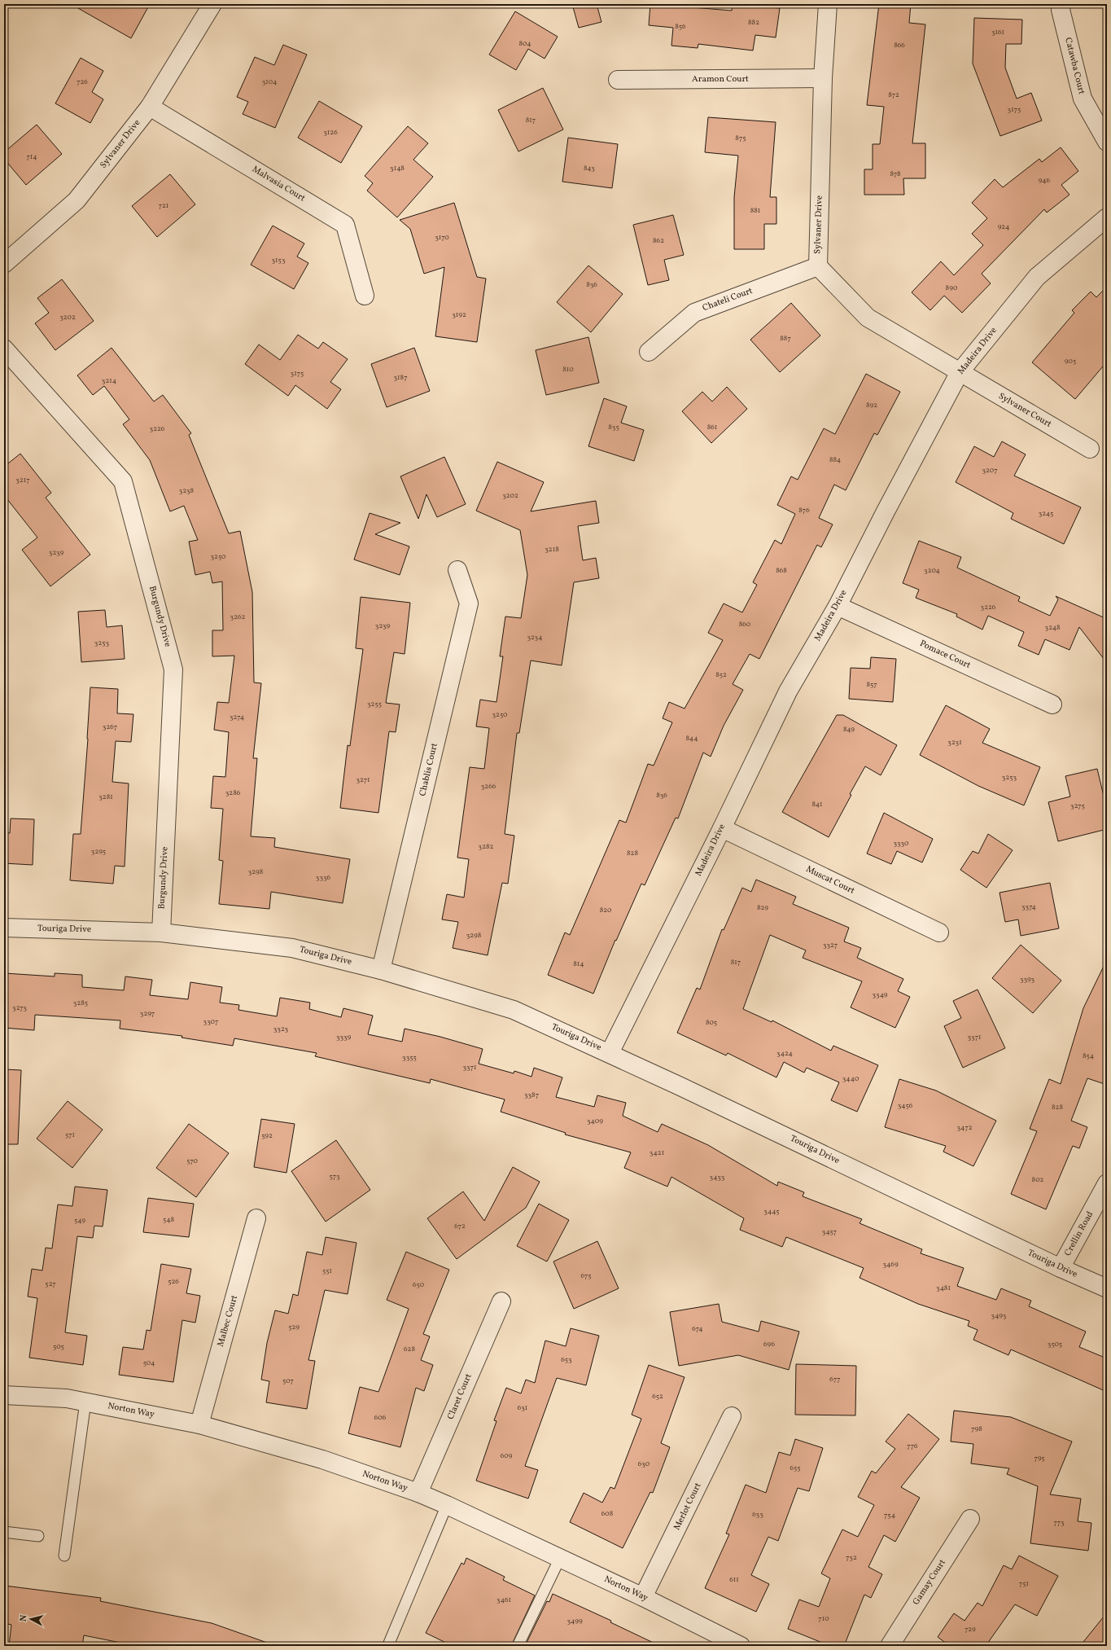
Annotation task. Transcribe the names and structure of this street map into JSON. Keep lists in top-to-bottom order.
{
  "streets": {
    "street": [
      "Catawba Court",
      "Aramon Court",
      "Sylvaner Drive",
      "Malvasia Court",
      "Chateli Court",
      "Madeira Drive",
      "Sylvaner Court",
      "Burgundy Drive",
      "Pomace Court",
      "Chablis Court",
      "Muscat Court",
      "Touriga Drive",
      "Crellin Road",
      "Malbec Court",
      "Claret Court",
      "Norton Way",
      "Merlot Court",
      "Gamay Court"
    ]
  },
  "crossings": [
    ["Aramon Court", "Sylvaner Drive"],
    ["Sylvaner Drive", "Malvasia Court"],
    ["Sylvaner Drive", "Chateli Court"],
    ["Sylvaner Drive", "Madeira Drive"],
    ["Sylvaner Drive", "Sylvaner Court"],
    ["Madeira Drive", "Sylvaner Court"],
    ["Madeira Drive", "Pomace Court"],
    ["Madeira Drive", "Muscat Court"],
    ["Madeira Drive", "Touriga Drive"],
    ["Burgundy Drive", "Touriga Drive"],
    ["Chablis Court", "Touriga Drive"],
    ["Touriga Drive", "Crellin Road"],
    ["Malbec Court", "Norton Way"],
    ["Claret Court", "Norton Way"],
    ["Norton Way", "Merlot Court"]
  ],
  "house_numbers": [
    "882",
    "856",
    "3161",
    "804",
    "866",
    "726",
    "3104",
    "872",
    "3175",
    "817",
    "3126",
    "875",
    "714",
    "3148",
    "843",
    "878",
    "946",
    "721",
    "881",
    "924",
    "3170",
    "862",
    "3153",
    "836",
    "890",
    "3192",
    "3202",
    "887",
    "905",
    "810",
    "3175",
    "3187",
    "3214",
    "892",
    "835",
    "861",
    "3226",
    "884",
    "3207",
    "3217",
    "3238",
    "3202",
    "876",
    "3245",
    "3218",
    "3239",
    "3250",
    "868",
    "3204",
    "3226",
    "3262",
    "860",
    "3239",
    "3248",
    "3234",
    "3253",
    "852",
    "857",
    "3255",
    "3250",
    "3274",
    "3267",
    "849",
    "844",
    "3231",
    "3253",
    "3271",
    "3266",
    "3286",
    "836",
    "3281",
    "841",
    "3275",
    "3330",
    "3282",
    "3295",
    "828",
    "3298",
    "3336",
    "3374",
    "829",
    "820",
    "3298",
    "3327",
    "817",
    "814",
    "3393",
    "3349",
    "3285",
    "3273",
    "3297",
    "3307",
    "805",
    "3323",
    "3339",
    "3371",
    "3424",
    "854",
    "3355",
    "3371",
    "3440",
    "3387",
    "3456",
    "828",
    "3409",
    "3472",
    "571",
    "592",
    "3421",
    "570",
    "573",
    "3433",
    "802",
    "3445",
    "548",
    "549",
    "672",
    "3457",
    "3469",
    "551",
    "675",
    "526",
    "527",
    "650",
    "3481",
    "3493",
    "529",
    "674",
    "696",
    "3505",
    "505",
    "628",
    "653",
    "504",
    "677",
    "507",
    "652",
    "631",
    "606",
    "798",
    "776",
    "609",
    "795",
    "630",
    "655",
    "608",
    "633",
    "754",
    "773",
    "732",
    "611",
    "751",
    "3461",
    "710",
    "3499",
    "729"
  ],
  "north": "left"
}
